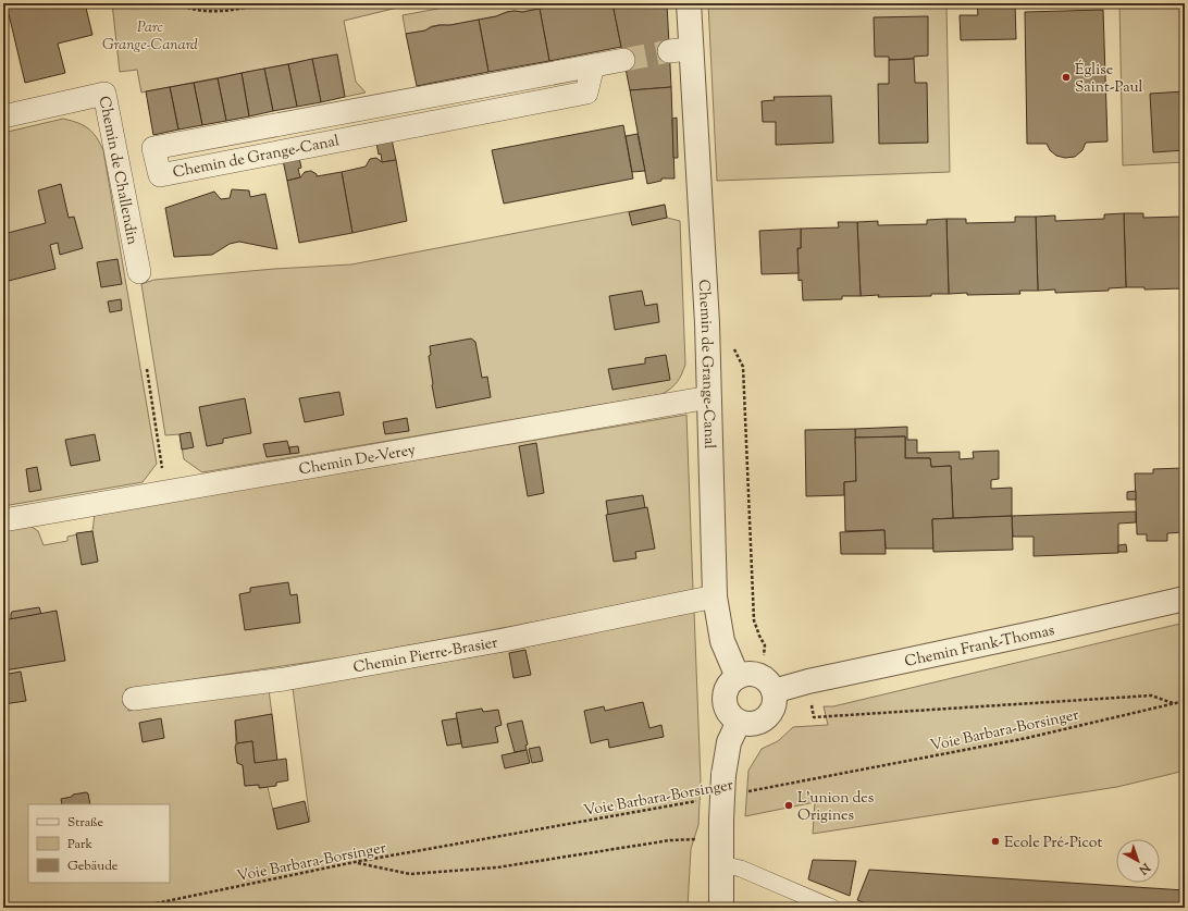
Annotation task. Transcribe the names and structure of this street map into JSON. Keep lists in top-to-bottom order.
{
  "streets": {
    "street": [
      "Chemin de Grange-Canal",
      "Chemin de Challendin",
      "Chemin De-Verey",
      "Chemin Frank-Thomas",
      "Chemin Pierre-Brasier"
    ],
    "path": ["Voie Barbara-Borsinger"]
  },
  "crossings": [
    ["Chemin de Grange-Canal", "Chemin De-Verey"],
    ["Chemin de Grange-Canal", "Chemin Frank-Thomas"],
    ["Chemin de Grange-Canal", "Chemin Pierre-Brasier"]
  ],
  "parks": ["Parc Grange-Canard"],
  "places": ["Église Saint-Paul", "L'union des Origines", "Ecole Pré-Picot"],
  "legend": ["Straße", "Park", "Gebäude"],
  "north": "bottom right"
}
